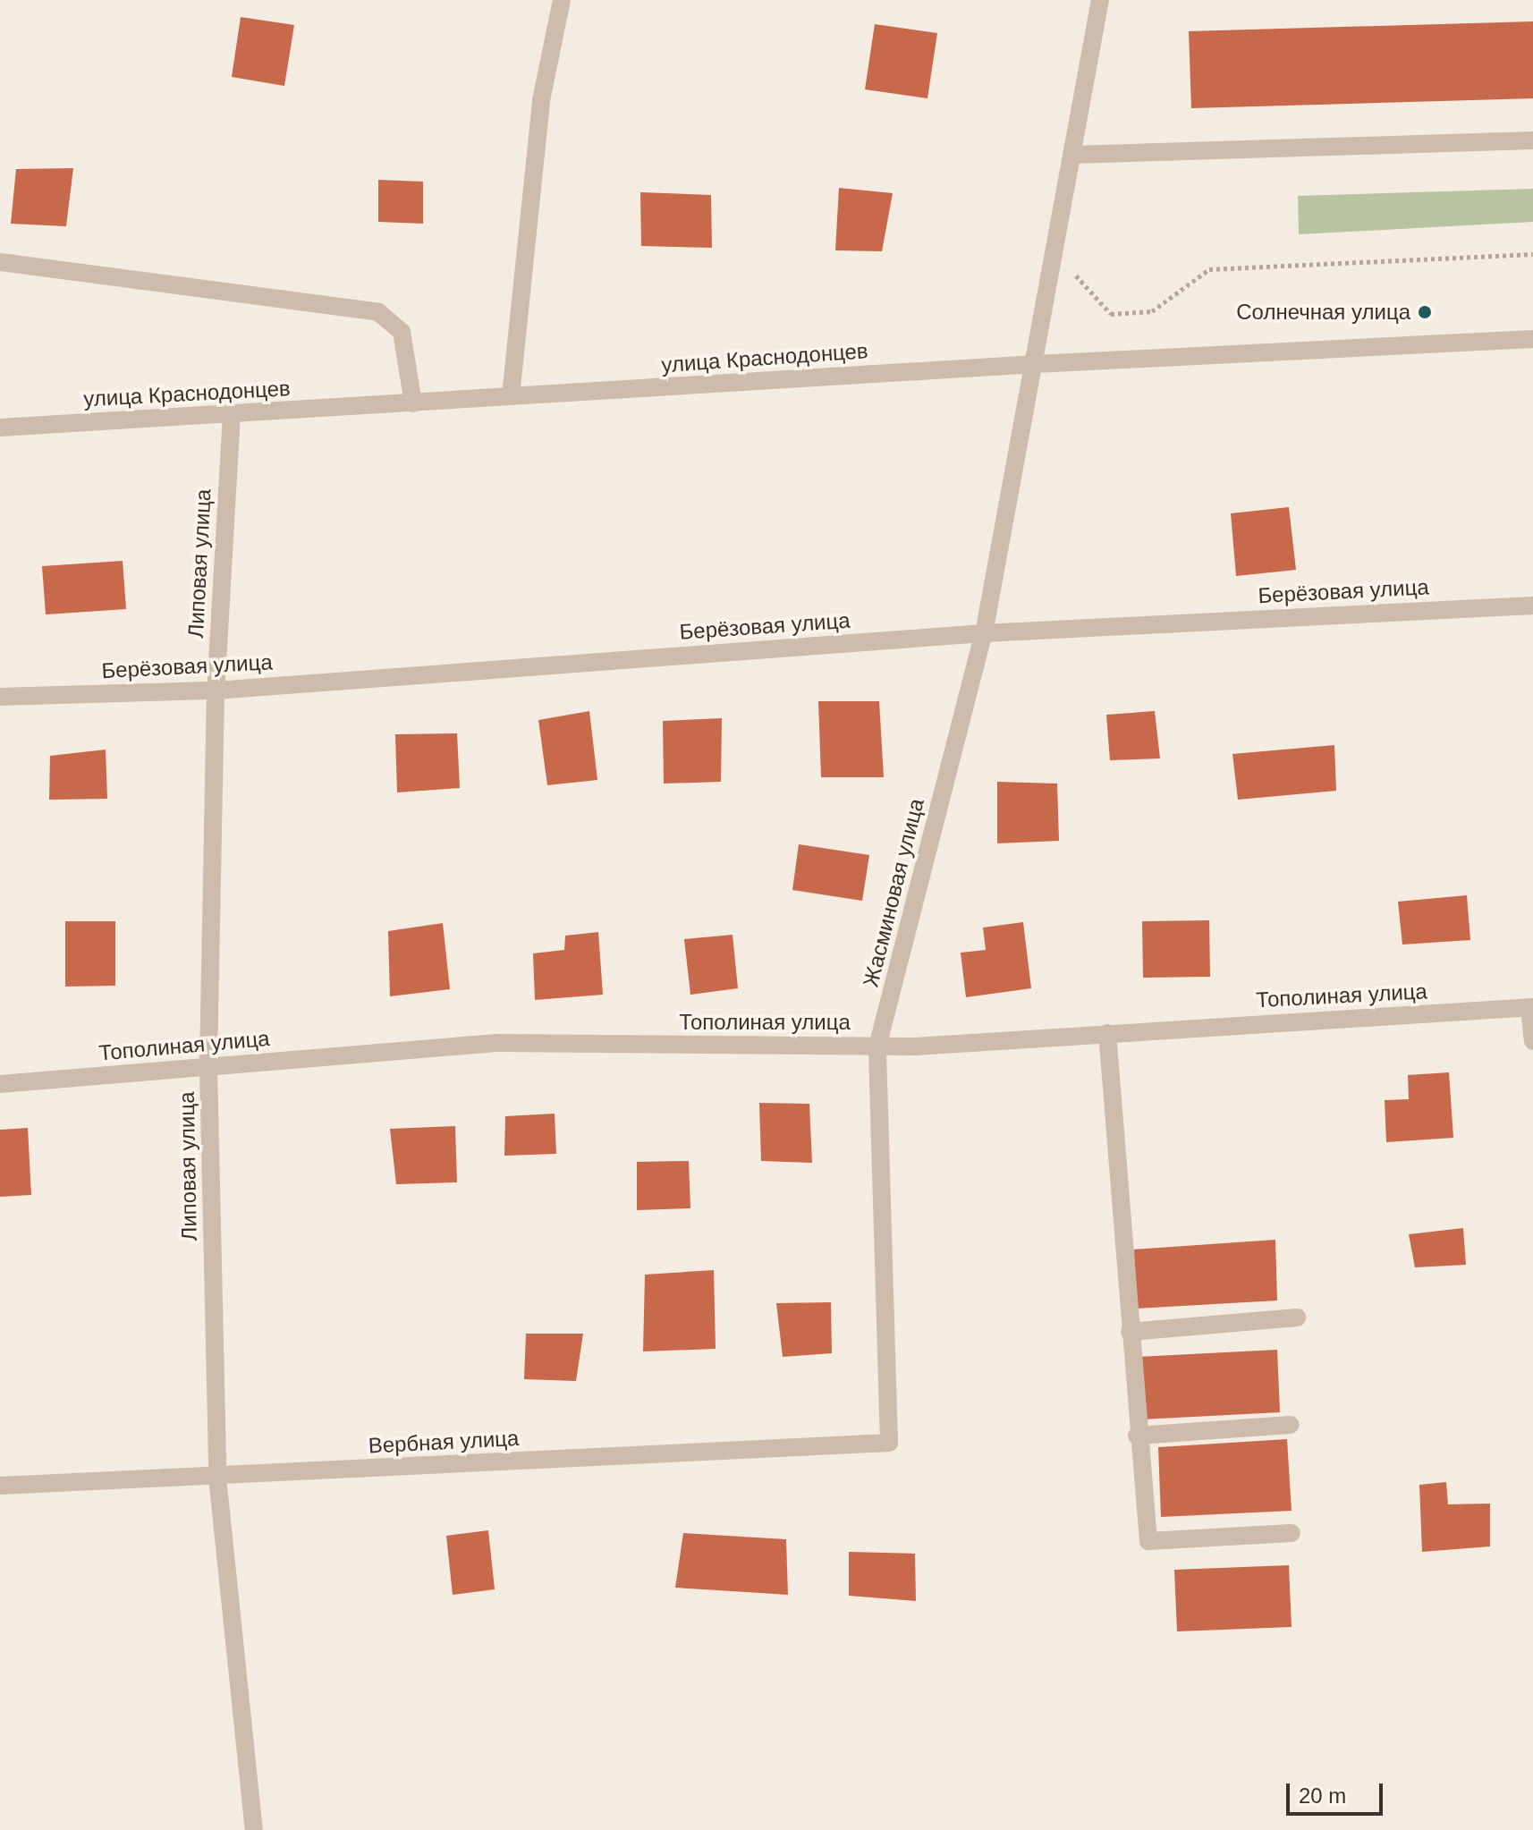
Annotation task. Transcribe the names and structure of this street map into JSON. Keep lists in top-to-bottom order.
{
  "streets": {
    "street": [
      "улица Краснодонцев",
      "Липовая улица",
      "Берёзовая улица",
      "Жасминовая улица",
      "Тополиная улица",
      "Вербная улица"
    ]
  },
  "crossings": [
    ["улица Краснодонцев", "Липовая улица"],
    ["улица Краснодонцев", "Жасминовая улица"],
    ["Липовая улица", "Берёзовая улица"],
    ["Липовая улица", "Тополиная улица"],
    ["Липовая улица", "Вербная улица"],
    ["Берёзовая улица", "Жасминовая улица"],
    ["Жасминовая улица", "Тополиная улица"],
    ["Жасминовая улица", "Вербная улица"]
  ],
  "places": ["Солнечная улица"],
  "scale_bar": "20 m"
}
